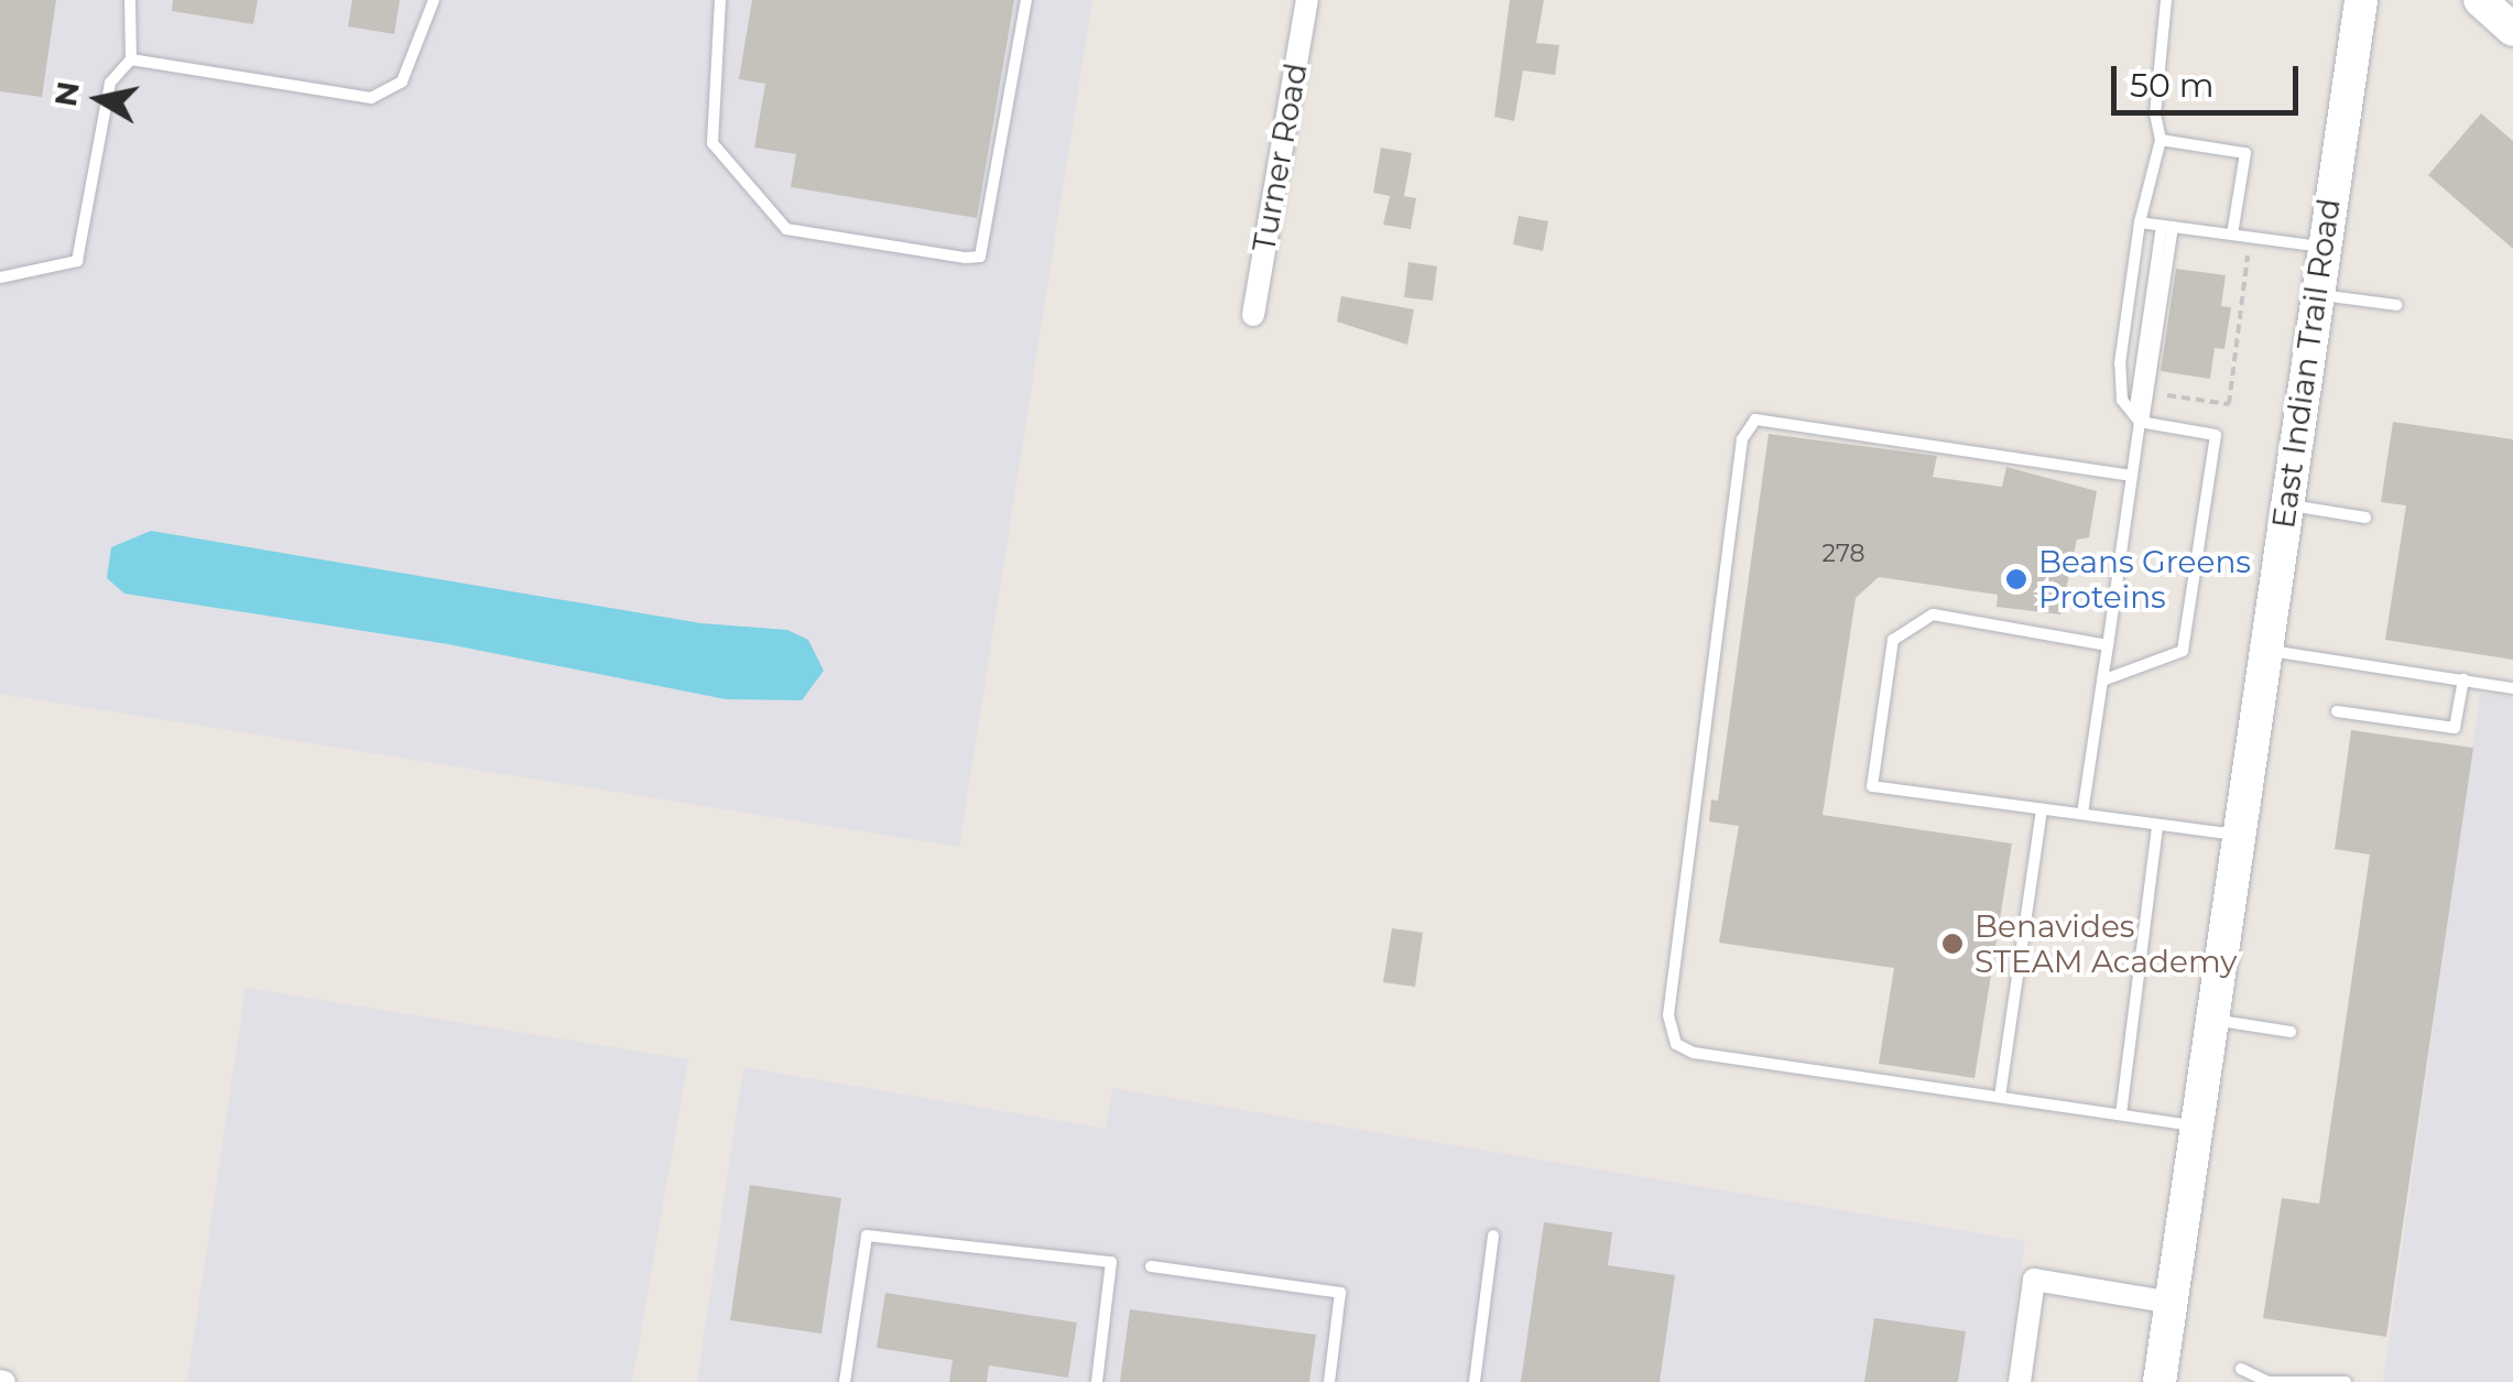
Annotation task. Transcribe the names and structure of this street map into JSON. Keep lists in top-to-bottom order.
{
  "streets": {
    "main road": ["East Indian Trail Road"],
    "street": ["Turner Road"]
  },
  "places": ["Beans Greens Proteins", "Benavides STEAM Academy"],
  "house_numbers": ["278"],
  "scale_bar": "50 m",
  "north": "left"
}
